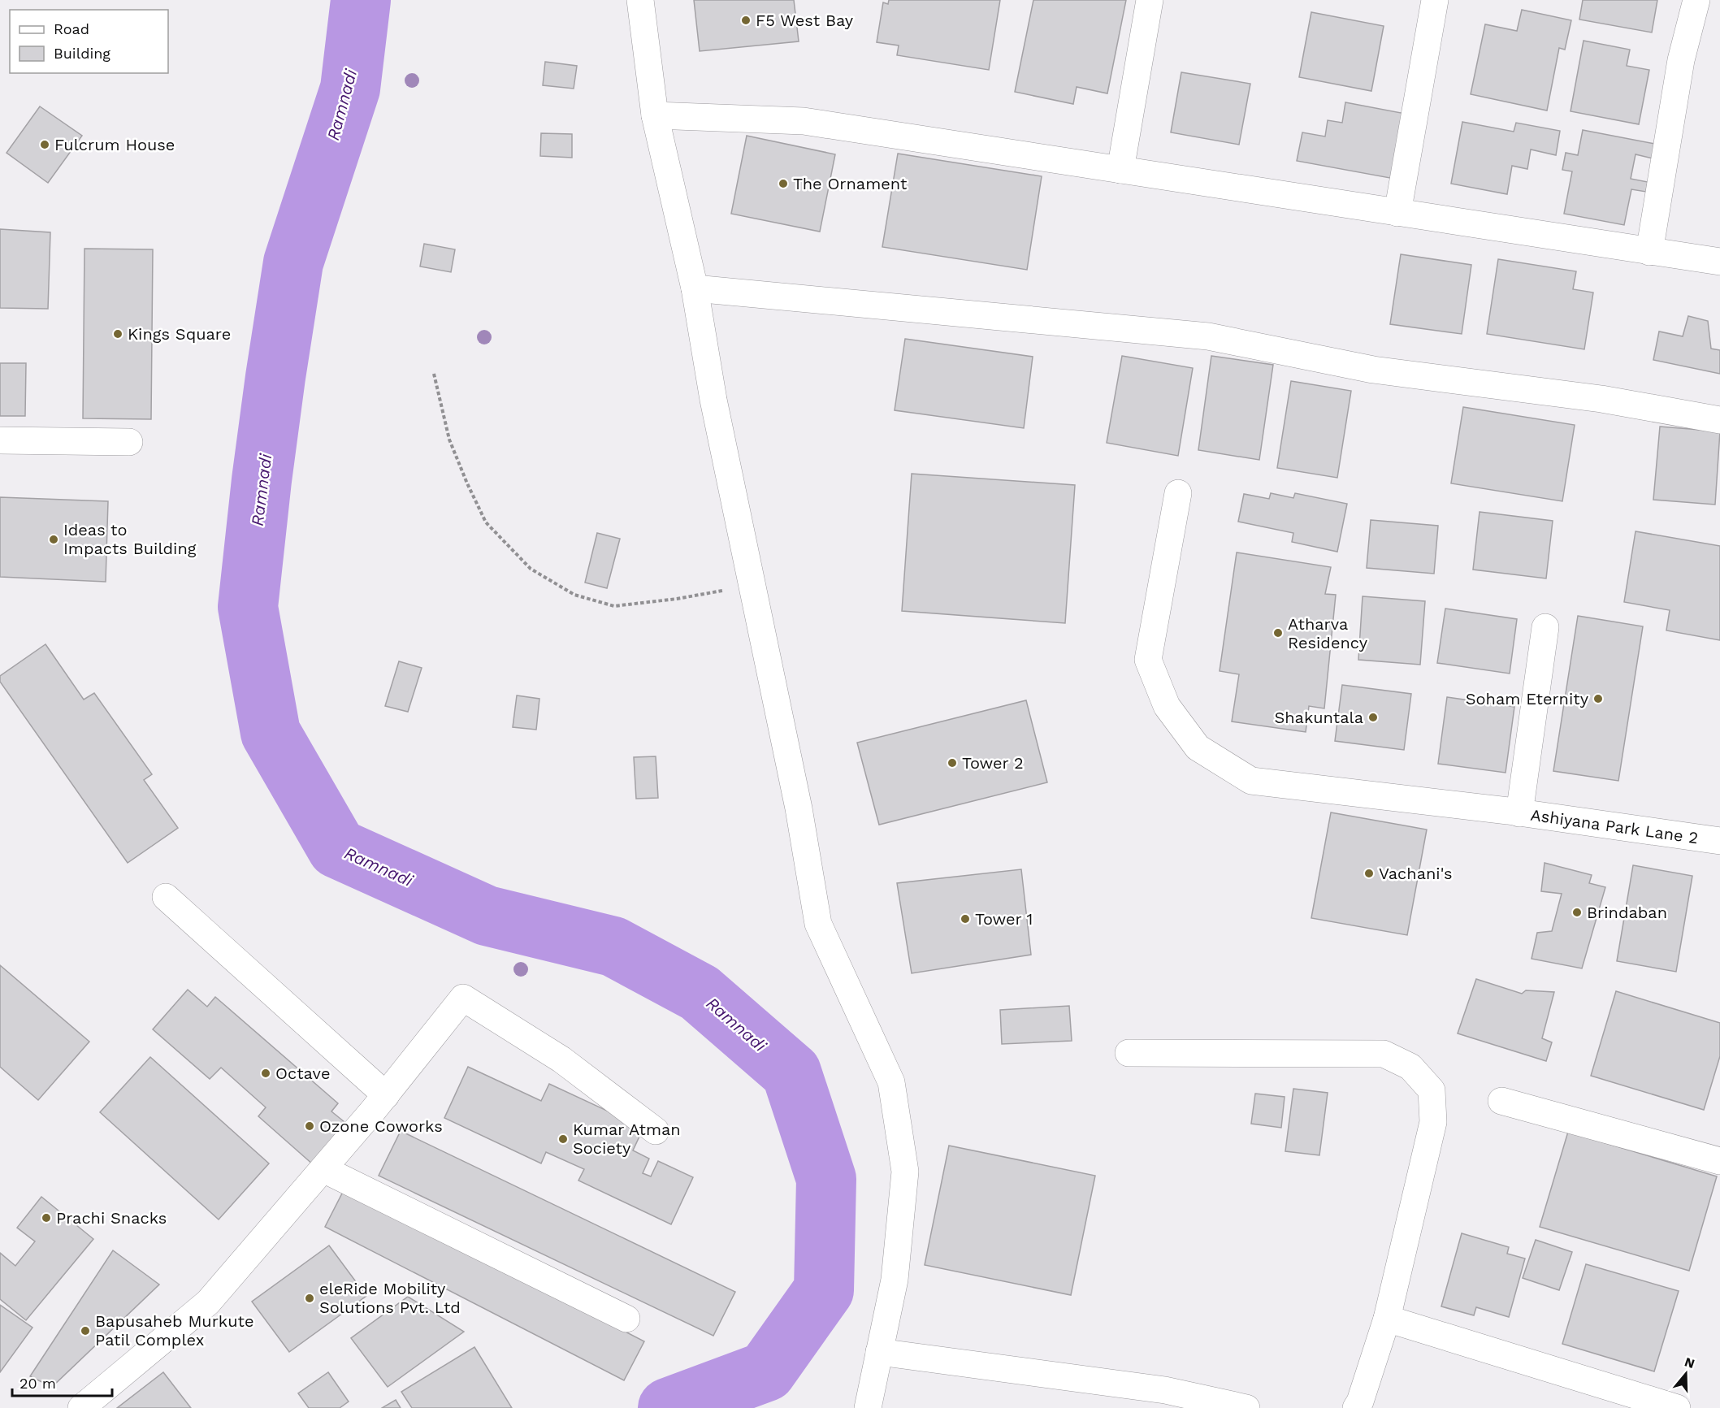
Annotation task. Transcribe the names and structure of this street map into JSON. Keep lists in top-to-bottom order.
{
  "streets": {
    "street": ["Ashiyana Park Lane 2"]
  },
  "water": ["Ramnadi"],
  "places": [
    "F5 West Bay",
    "Fulcrum House",
    "The Ornament",
    "Kings Square",
    "Ideas to Impacts Building",
    "Atharva Residency",
    "Soham Eternity",
    "Shakuntala",
    "Tower 2",
    "Vachani's",
    "Brindaban",
    "Tower 1",
    "Octave",
    "Ozone Coworks",
    "Kumar Atman Society",
    "Prachi Snacks",
    "eleRide Mobility Solutions Pvt. Ltd",
    "Bapusaheb Murkute Patil Complex"
  ],
  "legend": ["Road", "Building"],
  "scale_bar": "20 m",
  "north": "top"
}
